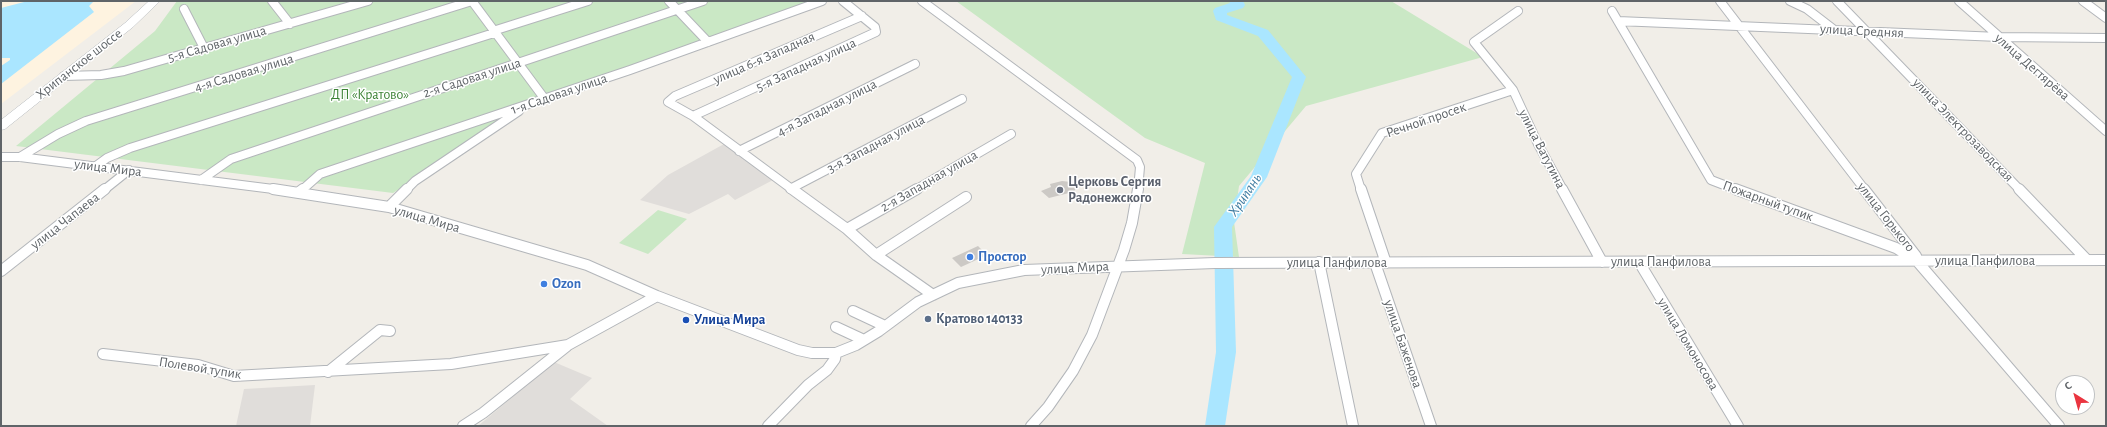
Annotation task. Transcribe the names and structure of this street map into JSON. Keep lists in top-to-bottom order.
{
  "streets": {
    "main road": ["Хрипанское шоссе"],
    "street": [
      "улица Средняя",
      "5-я Садовая улица",
      "улица 6-я Западная",
      "5-я Западная улица",
      "улица Дегтярёва",
      "4-я Садовая улица",
      "2-я Садовая улица",
      "1-я Садовая улица",
      "4-я Западная улица",
      "Речной просек",
      "улица Электрозаводская",
      "3-я Западная улица",
      "улица Ватутина",
      "улица Мира",
      "2-я Западная улица",
      "Пожарный тупик",
      "улица Горького",
      "улица Чапаева",
      "улица Панфилова",
      "улица Баженова",
      "улица Ломоносова",
      "Полевой тупик"
    ]
  },
  "crossings": [
    ["улица Средняя", "улица Дегтярёва"],
    ["улица Средняя", "улица Электрозаводская"],
    ["улица Средняя", "Пожарный тупик"],
    ["улица Средняя", "улица Горького"],
    ["5-я Садовая улица", "Хрипанское шоссе"],
    ["улица 6-я Западная", "5-я Западная улица"],
    ["4-я Садовая улица", "улица Мира"],
    ["2-я Садовая улица", "улица Мира"],
    ["1-я Садовая улица", "улица Мира"],
    ["Речной просек", "улица Ватутина"],
    ["Речной просек", "улица Панфилова"],
    ["улица Электрозаводская", "улица Панфилова"],
    ["улица Ватутина", "улица Панфилова"],
    ["улица Мира", "улица Чапаева"],
    ["улица Мира", "улица Панфилова"],
    ["Пожарный тупик", "улица Горького"],
    ["Пожарный тупик", "улица Панфилова"],
    ["улица Горького", "улица Панфилова"],
    ["улица Панфилова", "улица Баженова"],
    ["улица Панфилова", "улица Ломоносова"]
  ],
  "water": ["Хрипань"],
  "parks": ["ДП «Кратово»"],
  "places": [
    "Церковь Сергия Радонежского",
    "Простор",
    "Ozon",
    "Кратово 140133",
    "Улица Мира"
  ],
  "north": "top left"
}
